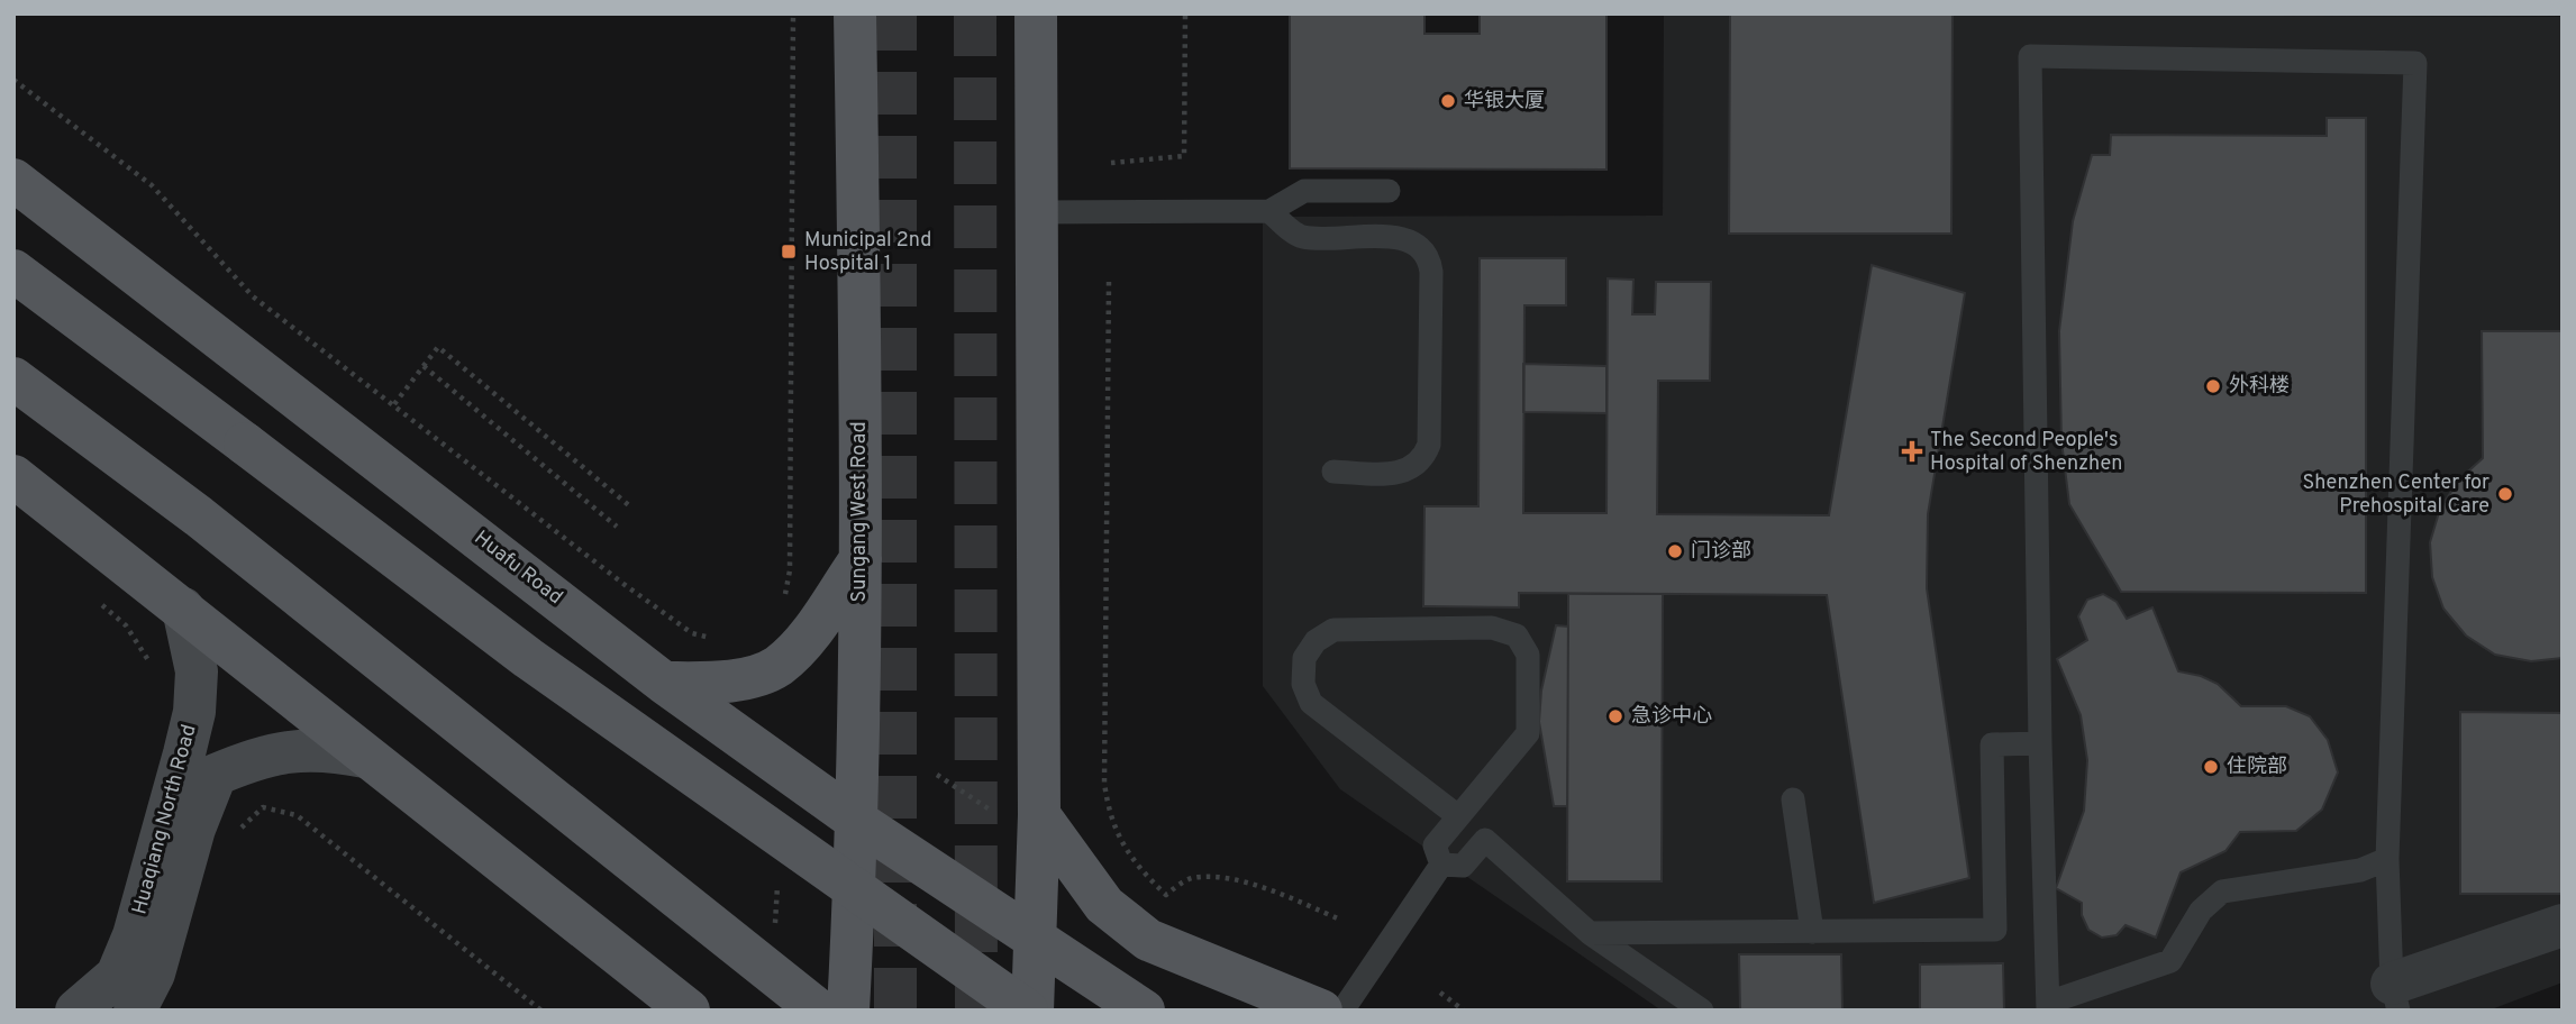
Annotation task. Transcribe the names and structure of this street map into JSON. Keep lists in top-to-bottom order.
{
  "streets": {
    "main road": ["Sungang West Road", "Huafu Road", "Huaqiang North Road"]
  },
  "crossings": [
    ["Sungang West Road", "Huafu Road"]
  ],
  "places": {
    "other": [
      "华银大厦",
      "外科楼",
      "Shenzhen Center for Prehospital Care",
      "门诊部",
      "急诊中心",
      "住院部"
    ],
    "transit": ["Municipal 2nd Hospital 1"],
    "health": ["The Second People's Hospital of Shenzhen"]
  }
}
